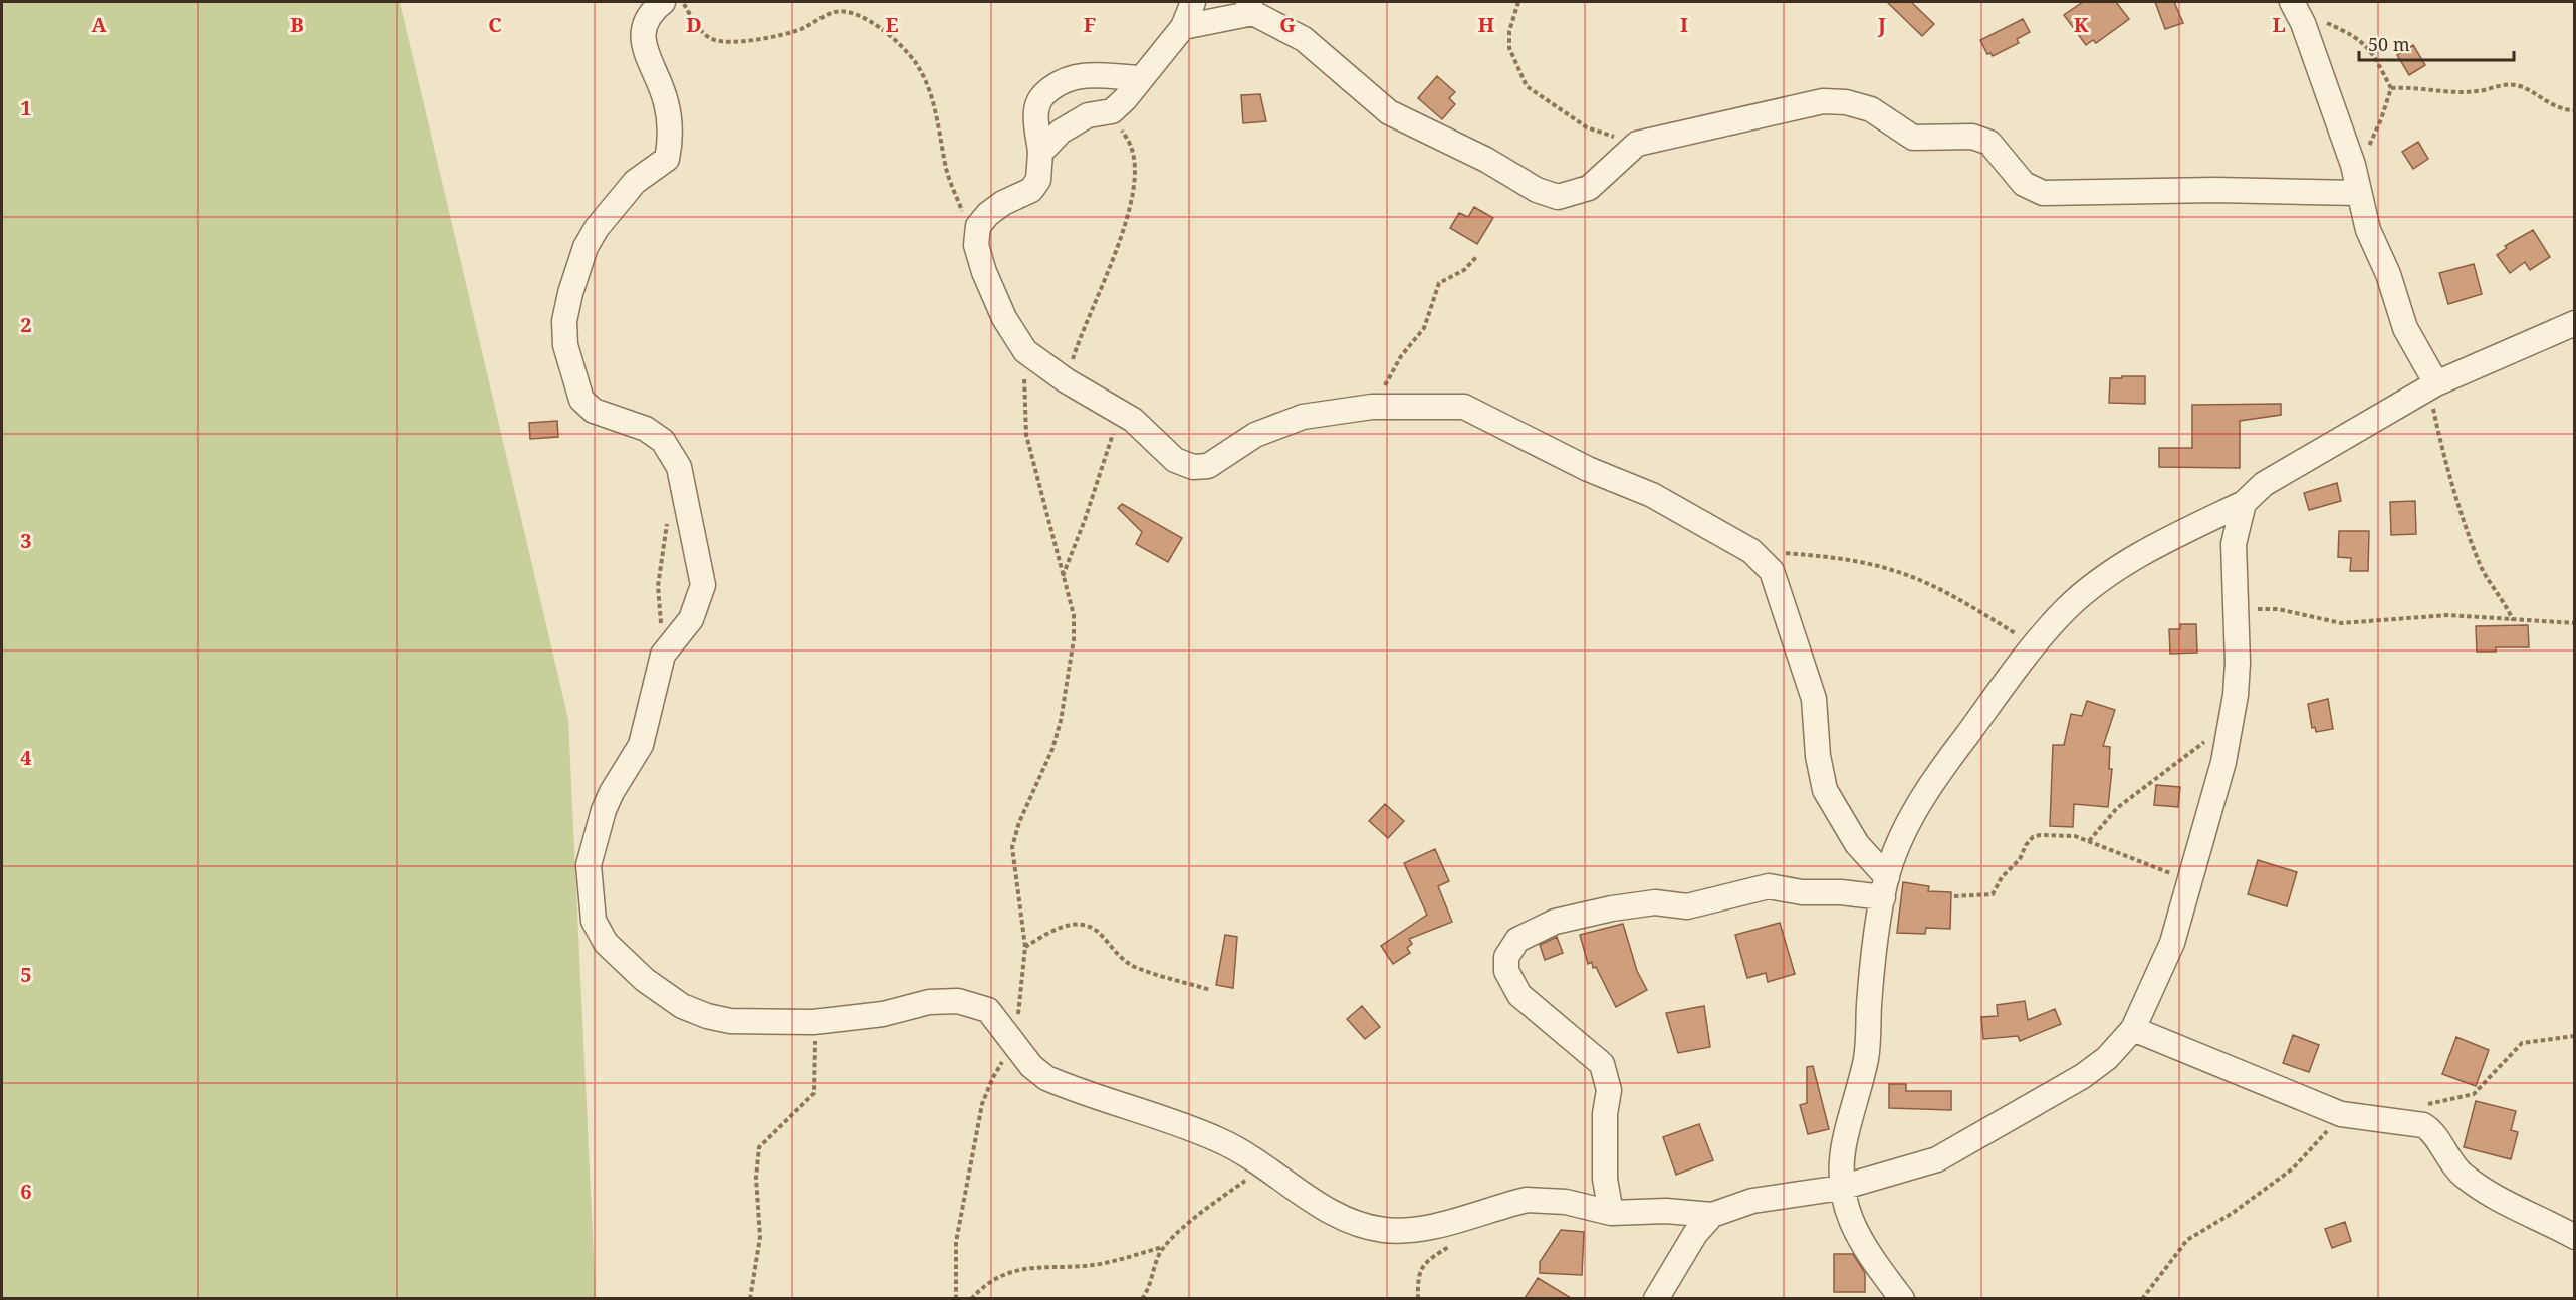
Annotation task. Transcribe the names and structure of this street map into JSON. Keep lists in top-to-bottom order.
{
  "scale_bar": "50 m",
  "grid": {
    "columns": [
      "A",
      "B",
      "C",
      "D",
      "E",
      "F",
      "G",
      "H",
      "I",
      "J",
      "K",
      "L"
    ],
    "rows": [
      "1",
      "2",
      "3",
      "4",
      "5",
      "6"
    ]
  }
}
